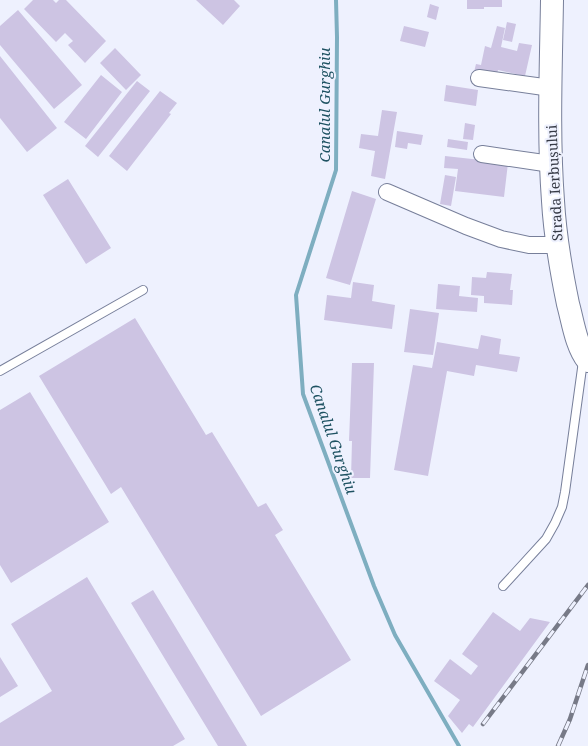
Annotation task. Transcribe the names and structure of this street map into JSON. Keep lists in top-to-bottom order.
{
  "streets": {
    "main road": ["Strada Ierbușului"]
  },
  "water": ["Canalul Gurghiu"]
}
